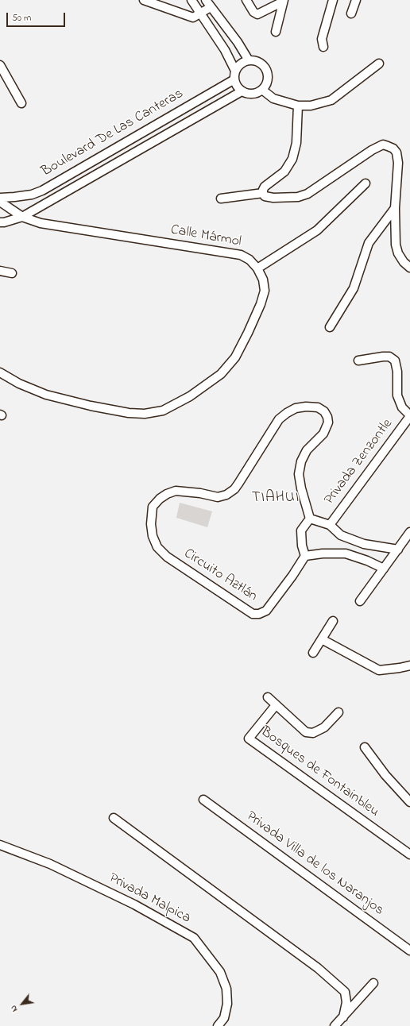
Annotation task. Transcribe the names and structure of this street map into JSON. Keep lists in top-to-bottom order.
{
  "streets": {
    "street": [
      "Boulevard De Las Canteras",
      "Calle Mármol",
      "Privada Zenzontle",
      "Circuito Aztlán",
      "Bosques de Fontainbleu",
      "Privada Villa de los Naranjos",
      "Privada Malpica"
    ]
  },
  "crossings": [
    ["Boulevard De Las Canteras", "Calle Mármol"]
  ],
  "districts": ["TIAHUI"],
  "scale_bar": "50 m",
  "north": "bottom left"
}
